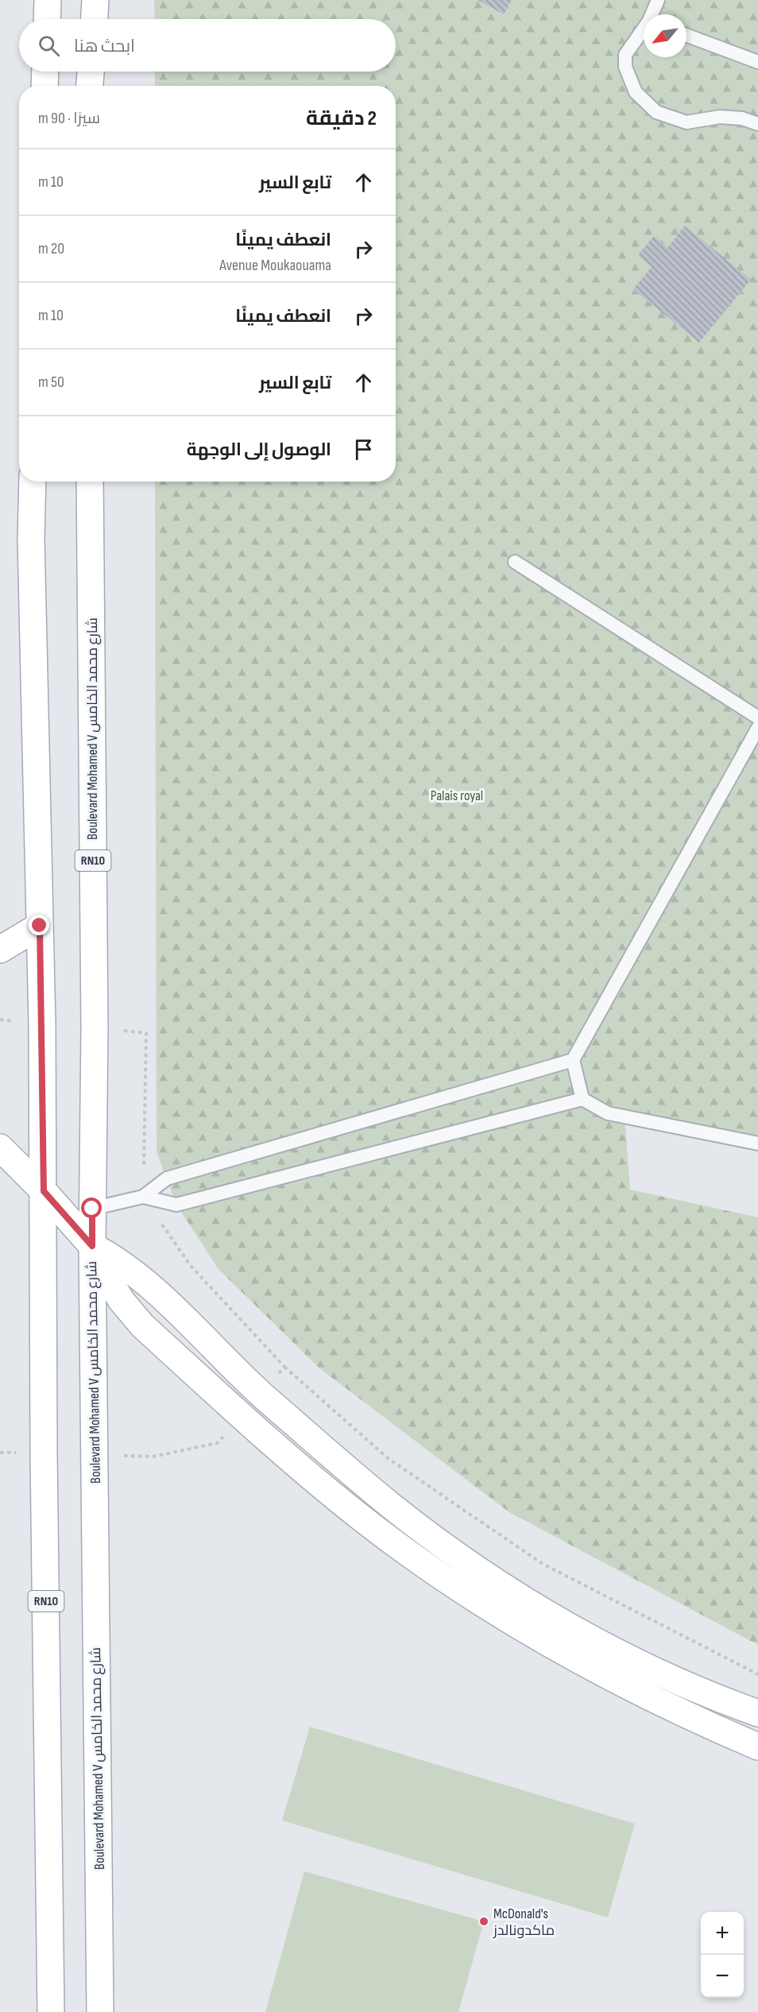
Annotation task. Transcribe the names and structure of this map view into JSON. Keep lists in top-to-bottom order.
{
  "streets": {
    "main road": ["Boulevard Mohamed V شارع محمد الخامس", "RN10"]
  },
  "parks": ["Palais royal"],
  "places": ["McDonald's ماكدونالدز"],
  "north": "bottom left",
  "page": {
    "search": "ابحث هنا",
    "heading": ["2 دقيقة", "سيرًا · 90 m"],
    "list": [
      ["تابع السير", "10 m"],
      ["انعطف يمينًا", "Avenue Moukaouama", "20 m"],
      ["انعطف يمينًا", "10 m"],
      ["تابع السير", "50 m"],
      "الوصول إلى الوجهة"
    ],
    "map_buttons": ["+", "−"]
  }
}
